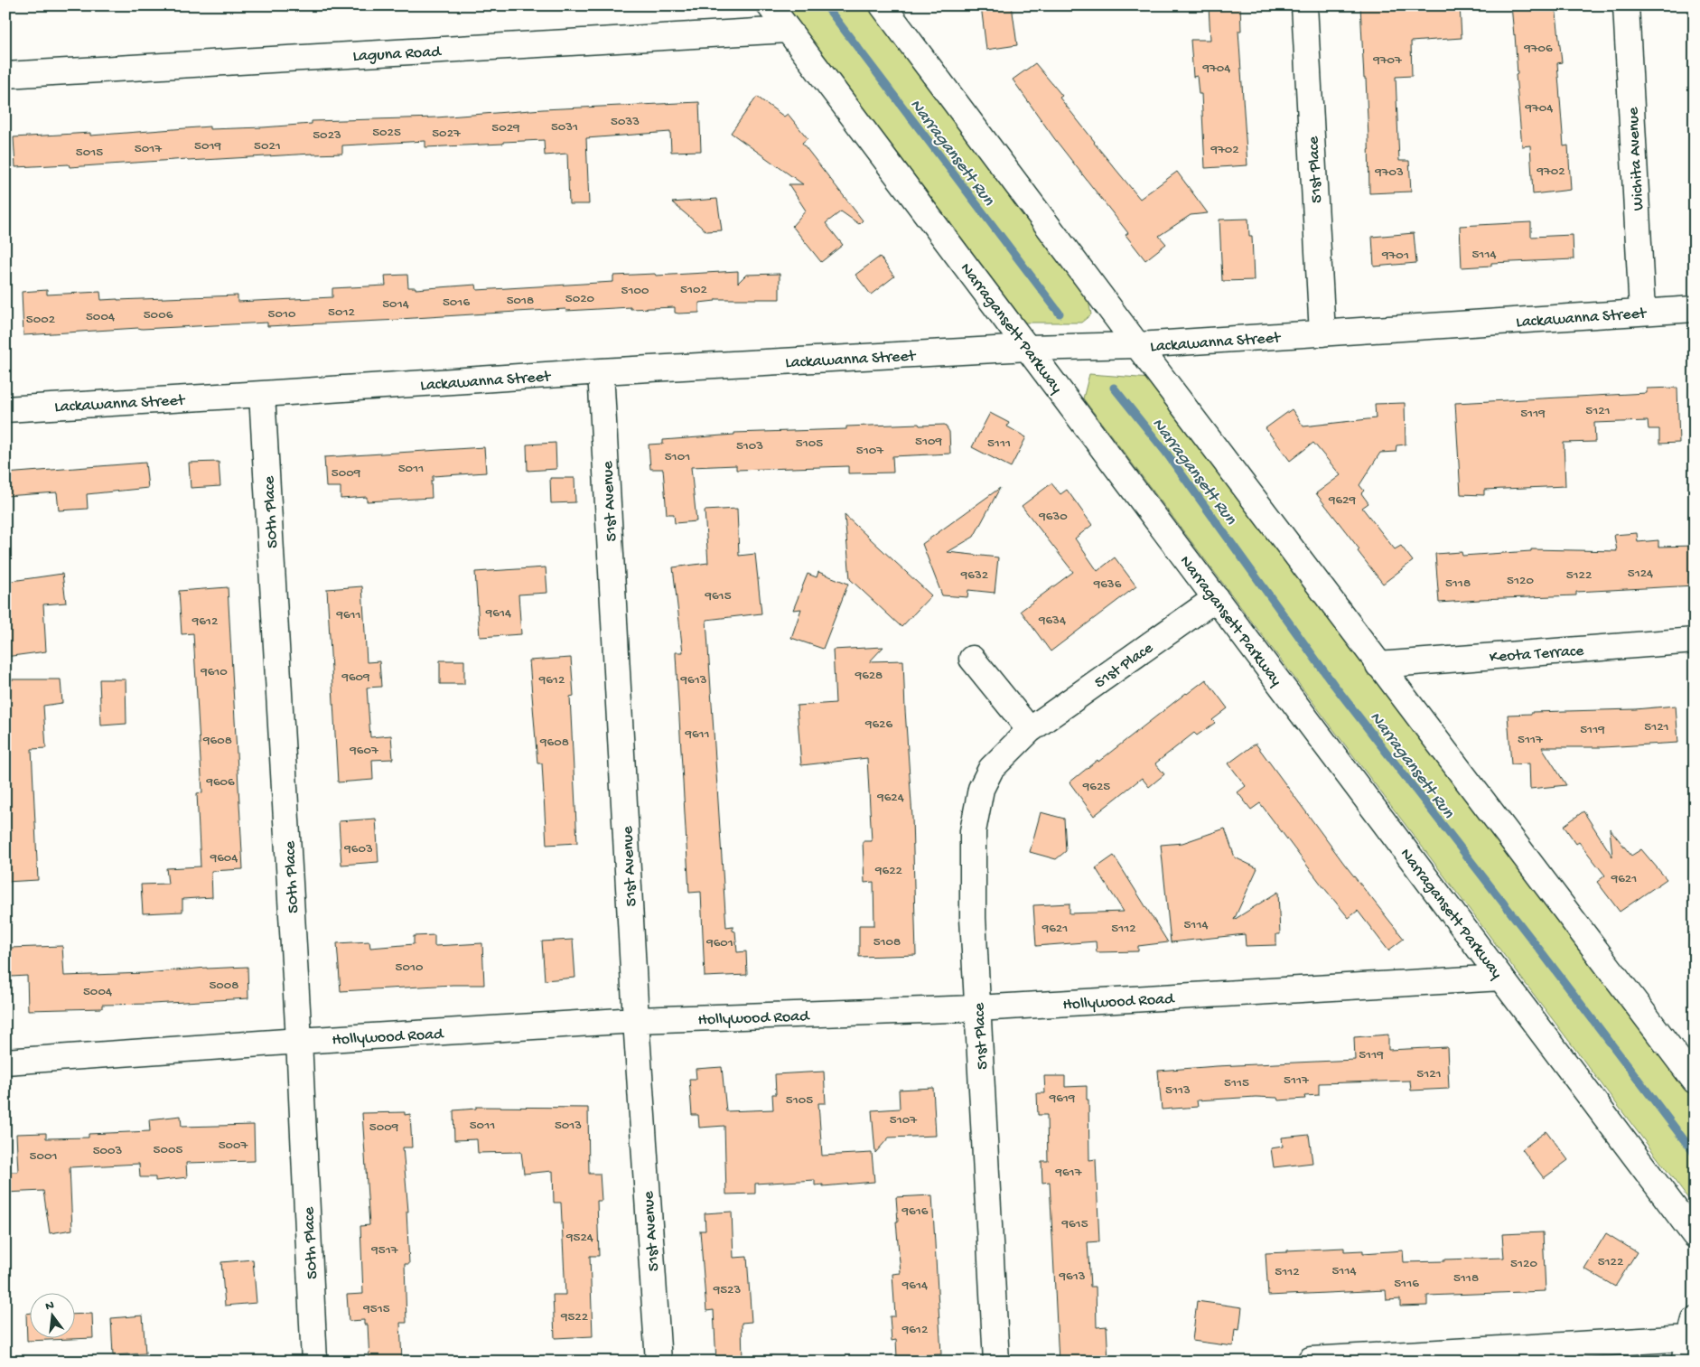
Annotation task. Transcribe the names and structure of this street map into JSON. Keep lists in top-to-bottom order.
{
  "streets": {
    "street": [
      "Laguna Road",
      "Wichita Avenue",
      "51st Place",
      "Lackawanna Street",
      "Narragansett Parkway",
      "51st Avenue",
      "50th Place",
      "Keota Terrace",
      "Hollywood Road"
    ]
  },
  "crossings": [
    ["Laguna Road", "Narragansett Parkway"],
    ["Wichita Avenue", "Lackawanna Street"],
    ["51st Place", "Lackawanna Street"],
    ["51st Place", "Narragansett Parkway"],
    ["51st Place", "Hollywood Road"],
    ["Lackawanna Street", "Narragansett Parkway"],
    ["Lackawanna Street", "51st Avenue"],
    ["Lackawanna Street", "50th Place"],
    ["Narragansett Parkway", "Hollywood Road"],
    ["51st Avenue", "Hollywood Road"],
    ["50th Place", "Hollywood Road"]
  ],
  "water": ["Narragansett Run"],
  "house_numbers": [
    "9706",
    "9707",
    "9704",
    "9704",
    "5033",
    "5031",
    "5029",
    "5025",
    "5027",
    "5023",
    "5019",
    "5021",
    "5017",
    "9702",
    "5015",
    "9702",
    "9703",
    "5114",
    "9701",
    "5102",
    "5100",
    "5020",
    "5018",
    "5016",
    "5014",
    "5012",
    "5010",
    "5006",
    "5004",
    "5002",
    "5121",
    "5119",
    "5109",
    "5105",
    "5111",
    "5103",
    "5107",
    "5101",
    "5011",
    "5009",
    "9629",
    "9630",
    "5124",
    "9632",
    "5122",
    "5120",
    "5118",
    "9636",
    "9615",
    "9614",
    "9611",
    "9634",
    "9612",
    "9610",
    "9628",
    "9609",
    "9612",
    "9613",
    "9626",
    "5121",
    "5119",
    "9611",
    "5117",
    "9608",
    "9608",
    "9607",
    "9606",
    "9625",
    "9624",
    "9603",
    "9604",
    "9622",
    "9621",
    "5114",
    "9621",
    "5112",
    "5108",
    "9601",
    "5010",
    "5008",
    "5004",
    "5119",
    "5121",
    "5117",
    "5115",
    "5113",
    "9619",
    "5105",
    "5107",
    "5011",
    "5013",
    "5009",
    "5007",
    "5005",
    "5003",
    "5001",
    "9617",
    "9616",
    "9615",
    "9524",
    "9517",
    "5122",
    "5120",
    "5114",
    "5112",
    "9613",
    "5118",
    "5116",
    "9614",
    "9523",
    "9515",
    "9522",
    "9612"
  ],
  "north": "top"
}
